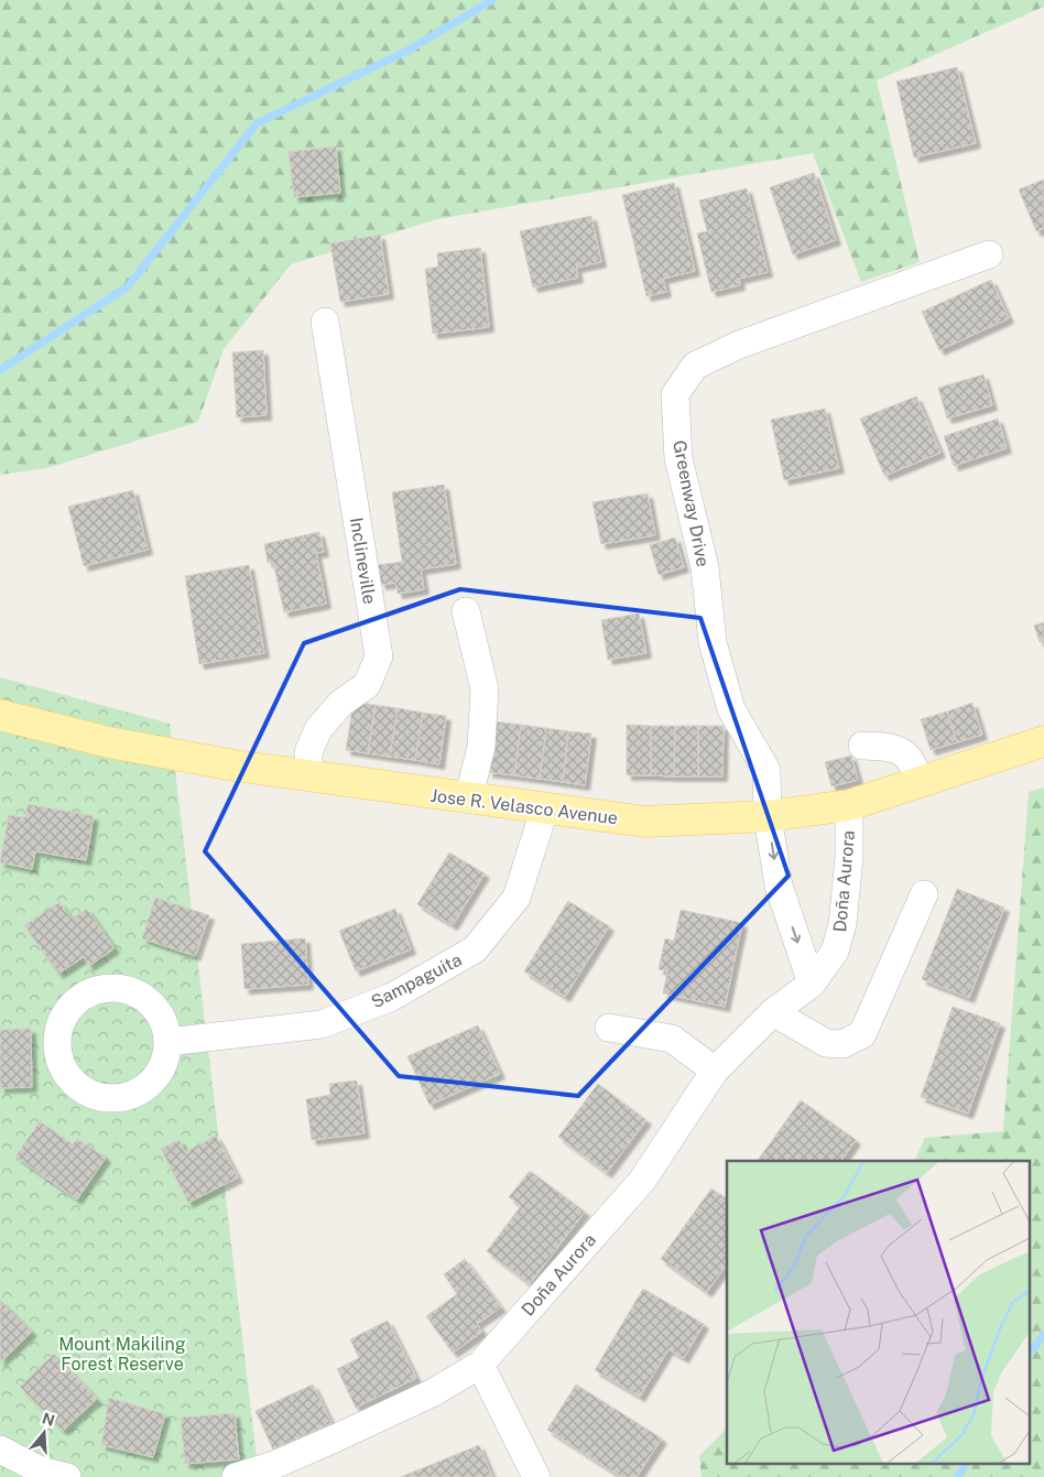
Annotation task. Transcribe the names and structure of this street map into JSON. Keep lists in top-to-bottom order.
{
  "streets": {
    "main road": ["Jose R. Velasco Avenue"],
    "street": [
      "Greenway Drive",
      "Inclineville",
      "Doña Aurora",
      "Sampaguita"
    ]
  },
  "crossings": [
    ["Greenway Drive", "Jose R. Velasco Avenue"],
    ["Inclineville", "Jose R. Velasco Avenue"],
    ["Jose R. Velasco Avenue", "Doña Aurora"],
    ["Jose R. Velasco Avenue", "Sampaguita"]
  ],
  "parks": ["Mount Makiling Forest Reserve"],
  "north": "top"
}
